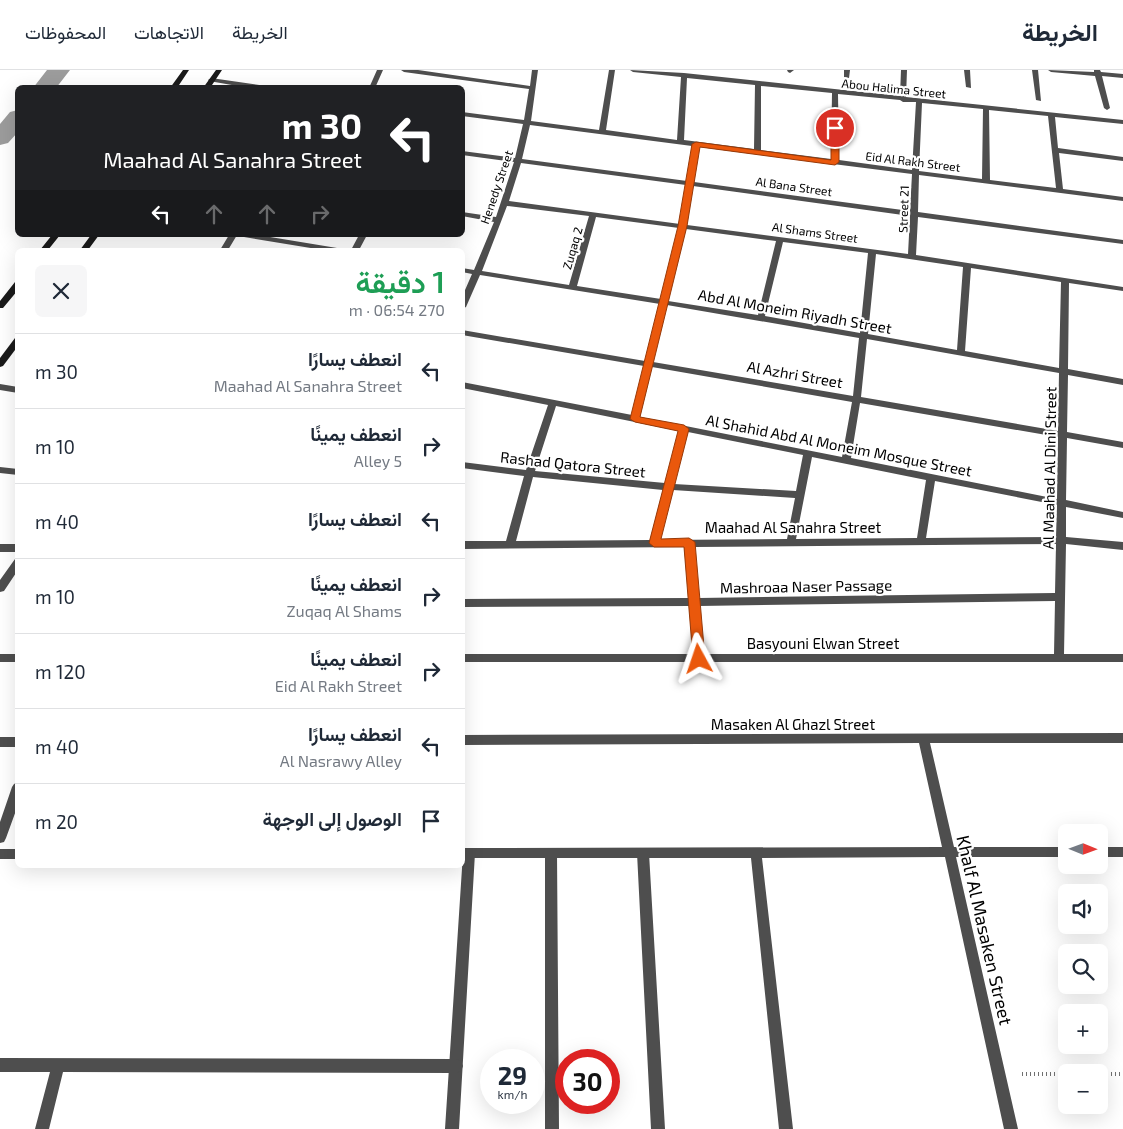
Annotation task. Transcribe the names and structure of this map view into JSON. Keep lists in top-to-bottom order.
{
  "streets": {
    "street": [
      "Abou Halima Street",
      "Eid Al Rakh Street",
      "Al Bana Street",
      "Henedy Street",
      "Street 21",
      "Al Shams Street",
      "Zuqaq 2",
      "Abd Al Moneim Riyadh Street",
      "Al Azhri Street",
      "Al Shahid Abd Al Moneim Mosque Street",
      "Rashad Qatora Street",
      "Al Maahad Al Dini Street",
      "Maahad Al Sanahra Street",
      "Mashroaa Naser Passage",
      "Basyouni Elwan Street",
      "Masaken Al Ghazl Street",
      "Khalf Al Masaken Street"
    ]
  },
  "crossings": [
    ["Abou Halima Street", "Street 21"],
    ["Eid Al Rakh Street", "Henedy Street"],
    ["Eid Al Rakh Street", "Street 21"],
    ["Al Bana Street", "Henedy Street"],
    ["Al Bana Street", "Street 21"],
    ["Henedy Street", "Al Shams Street"],
    ["Henedy Street", "Abd Al Moneim Riyadh Street"],
    ["Street 21", "Al Shams Street"],
    ["Al Shams Street", "Zuqaq 2"],
    ["Al Shams Street", "Al Maahad Al Dini Street"],
    ["Zuqaq 2", "Abd Al Moneim Riyadh Street"],
    ["Abd Al Moneim Riyadh Street", "Al Maahad Al Dini Street"],
    ["Al Azhri Street", "Al Maahad Al Dini Street"],
    ["Al Shahid Abd Al Moneim Mosque Street", "Al Maahad Al Dini Street"],
    ["Al Maahad Al Dini Street", "Maahad Al Sanahra Street"],
    ["Al Maahad Al Dini Street", "Mashroaa Naser Passage"],
    ["Al Maahad Al Dini Street", "Basyouni Elwan Street"],
    ["Masaken Al Ghazl Street", "Khalf Al Masaken Street"]
  ],
  "north": "right",
  "page": {
    "header": "الخريطة",
    "nav": ["الخريطة", "الاتجاهات", "المحفوظات"],
    "turn": ["30 m", "Maahad Al Sanahra Street"],
    "heading": ["1 دقيقة", "270 m · 06:54"],
    "list": [
      {
        "name": "انعطف يسارًا",
        "note": "Maahad Al Sanahra Street",
        "value": "30 m"
      },
      {
        "name": "انعطف يمينًا",
        "note": "Alley 5",
        "value": "10 m"
      },
      {
        "name": "انعطف يسارًا",
        "value": "40 m"
      },
      {
        "name": "انعطف يمينًا",
        "note": "Zuqaq Al Shams",
        "value": "10 m"
      },
      {
        "name": "انعطف يمينًا",
        "note": "Eid Al Rakh Street",
        "value": "120 m"
      },
      {
        "name": "انعطف يسارًا",
        "note": "Al Nasrawy Alley",
        "value": "40 m"
      },
      {
        "name": "الوصول إلى الوجهة",
        "value": "20 m"
      }
    ],
    "map_buttons": ["+", "−"],
    "speed": "29 km/h",
    "limit": "30"
  }
}
